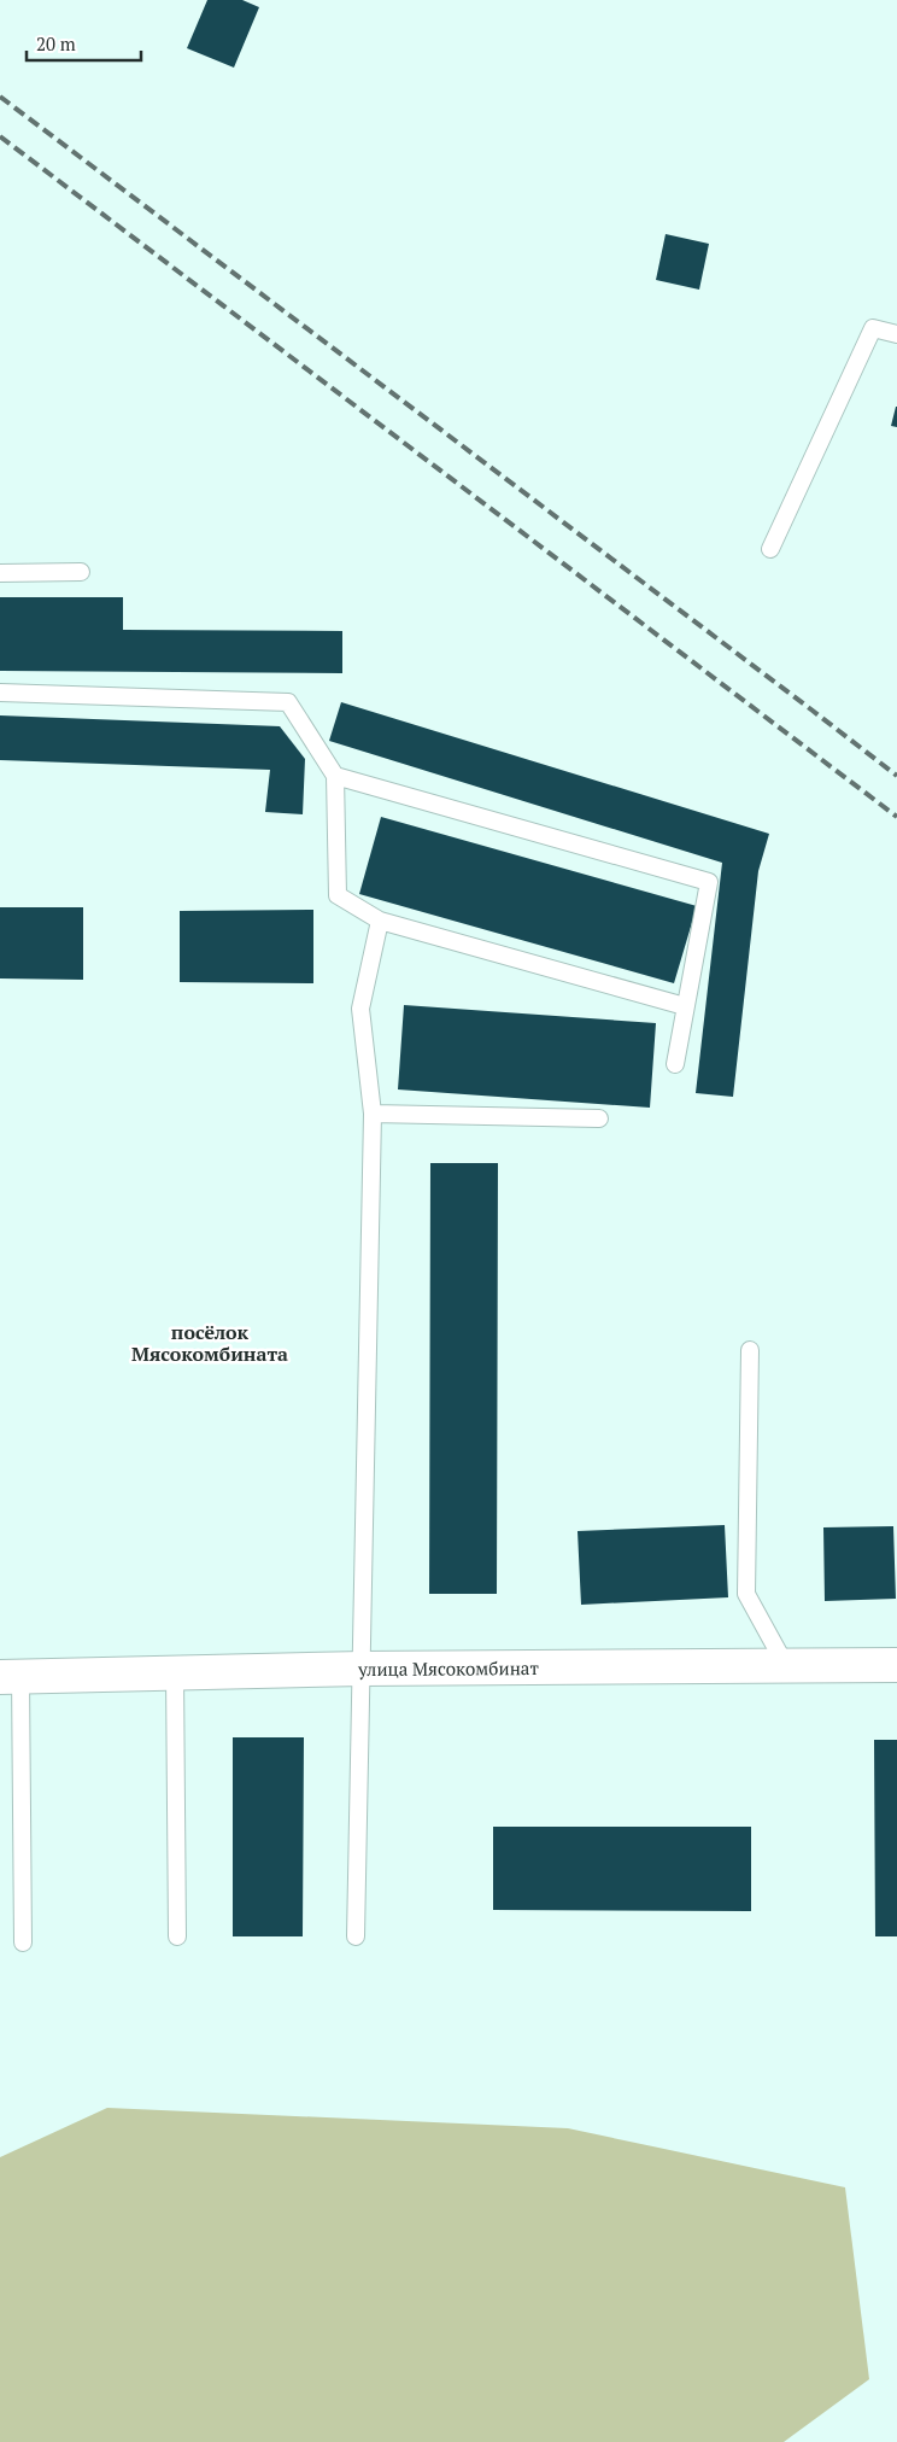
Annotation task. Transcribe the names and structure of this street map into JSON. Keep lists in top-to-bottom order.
{
  "streets": {
    "street": ["улица Мясокомбинат"]
  },
  "districts": ["посёлок Мясокомбината"],
  "scale_bar": "20 m"
}
